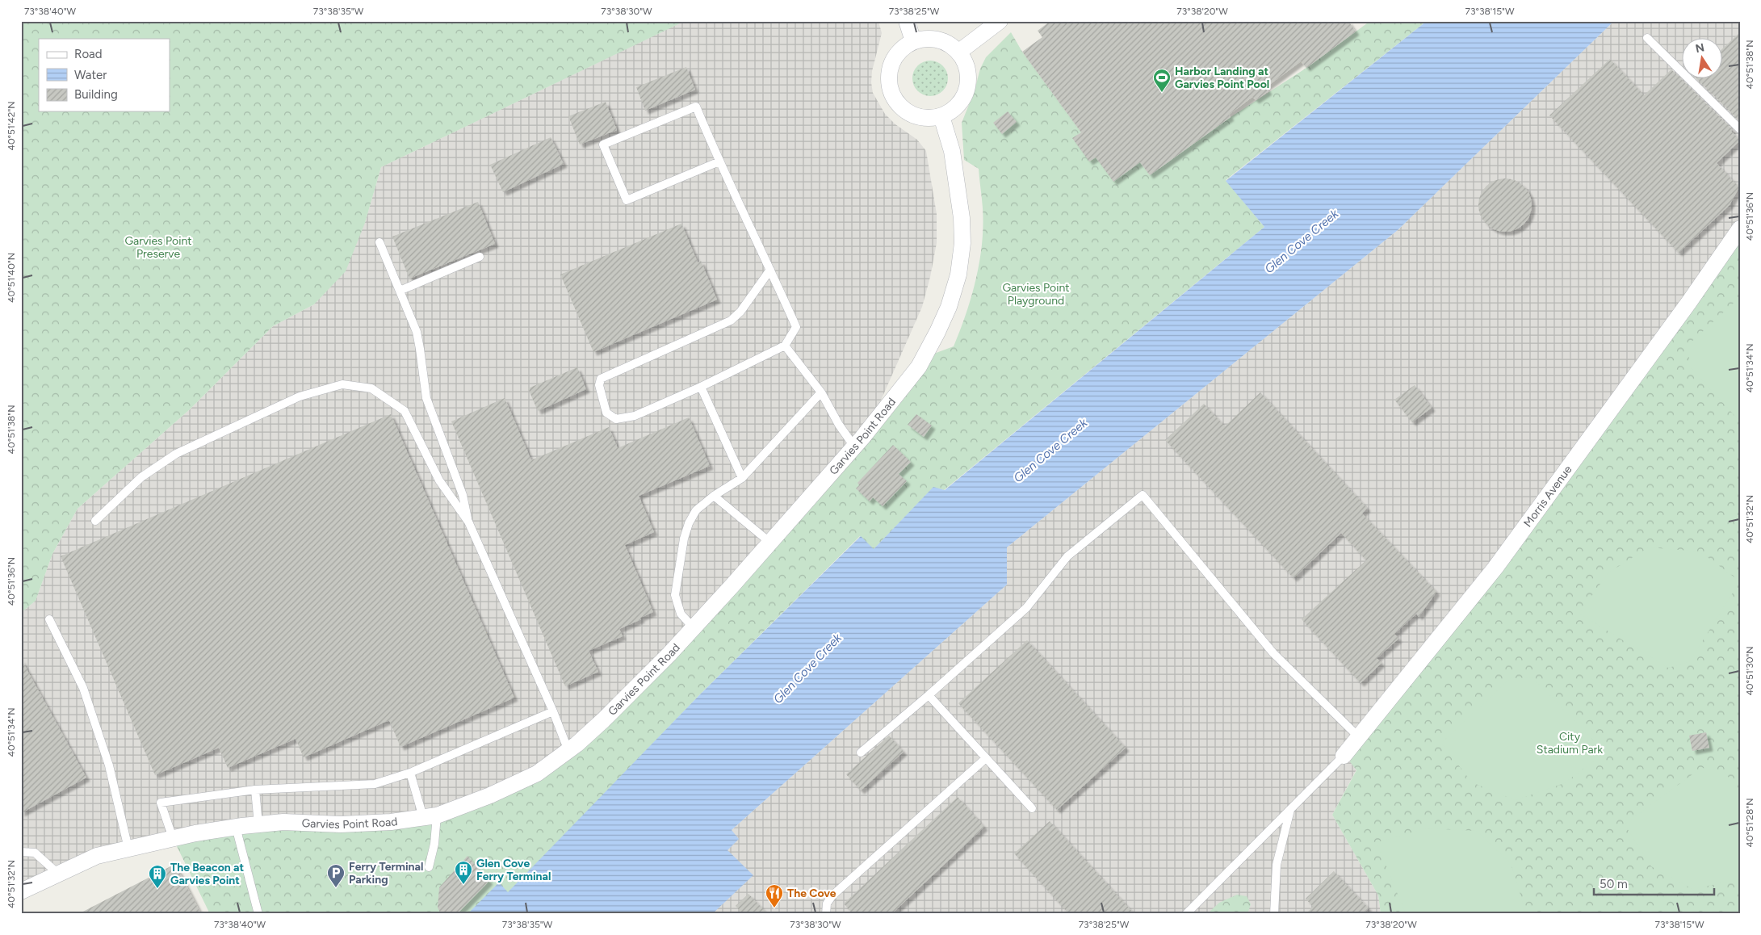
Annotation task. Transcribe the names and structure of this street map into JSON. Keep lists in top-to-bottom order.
{
  "streets": {
    "street": ["Garvies Point Road", "Morris Avenue"]
  },
  "water": ["Glen Cove Creek"],
  "parks": ["Garvies Point Preserve", "Garvies Point Playground", "City Stadium Park"],
  "places": {
    "sports": ["Harbor Landing at Garvies Point Pool"],
    "building": ["Glen Cove Ferry Terminal", "The Beacon at Garvies Point"],
    "parking": ["Ferry Terminal Parking"],
    "restaurant": ["The Cove"]
  },
  "legend": ["Road", "Water", "Building"],
  "scale_bar": "50 m",
  "north": "top",
  "coordinates": [
    "73°38'40\"W",
    "73°38'35\"W",
    "73°38'30\"W",
    "73°38'25\"W",
    "73°38'20\"W",
    "73°38'15\"W",
    "40°51'38\"N",
    "40°51'42\"N",
    "40°51'36\"N",
    "40°51'40\"N",
    "40°51'34\"N",
    "40°51'32\"N",
    "40°51'30\"N",
    "40°51'28\"N"
  ]
}
